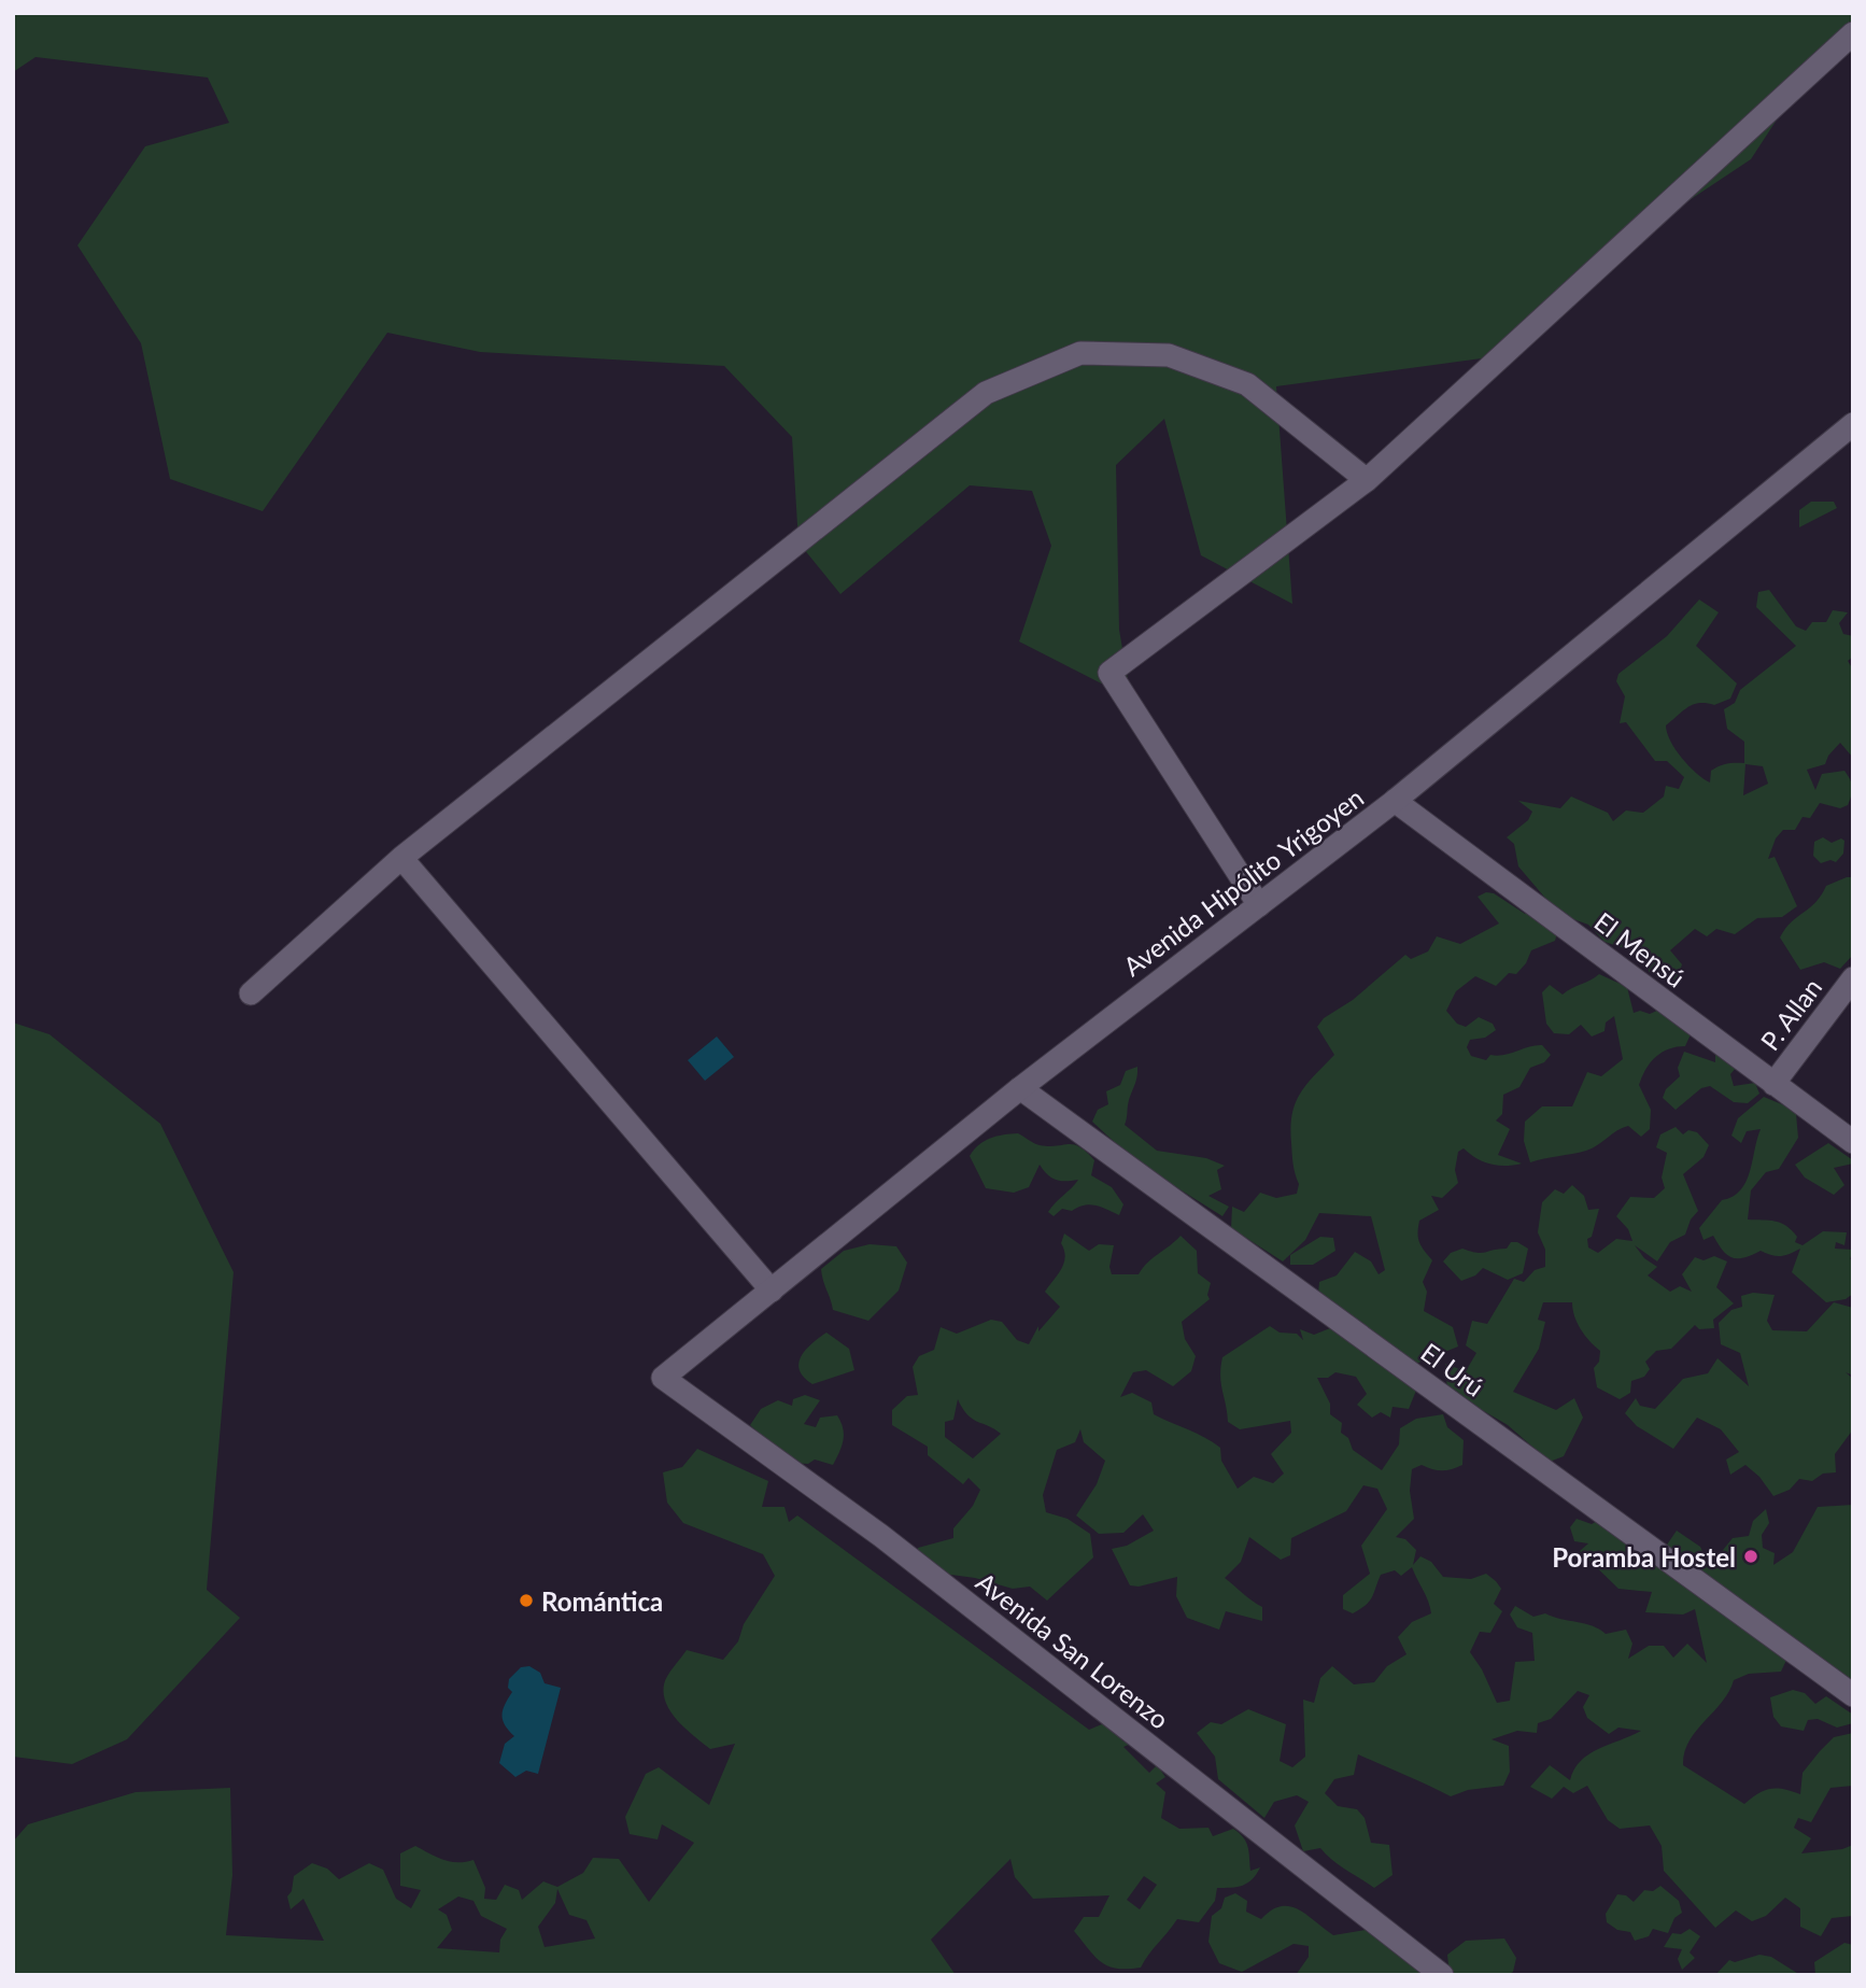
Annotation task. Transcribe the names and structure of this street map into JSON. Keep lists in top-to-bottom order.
{
  "streets": {
    "street": [
      "Avenida Hipólito Yrigoyen",
      "El Mensú",
      "P. Allan",
      "El Urú",
      "Avenida San Lorenzo"
    ]
  },
  "crossings": [
    ["Avenida Hipólito Yrigoyen", "El Mensú"],
    ["Avenida Hipólito Yrigoyen", "El Urú"],
    ["Avenida Hipólito Yrigoyen", "Avenida San Lorenzo"],
    ["El Mensú", "P. Allan"]
  ],
  "places": ["Poramba Hostel", "Romántica"]
}
